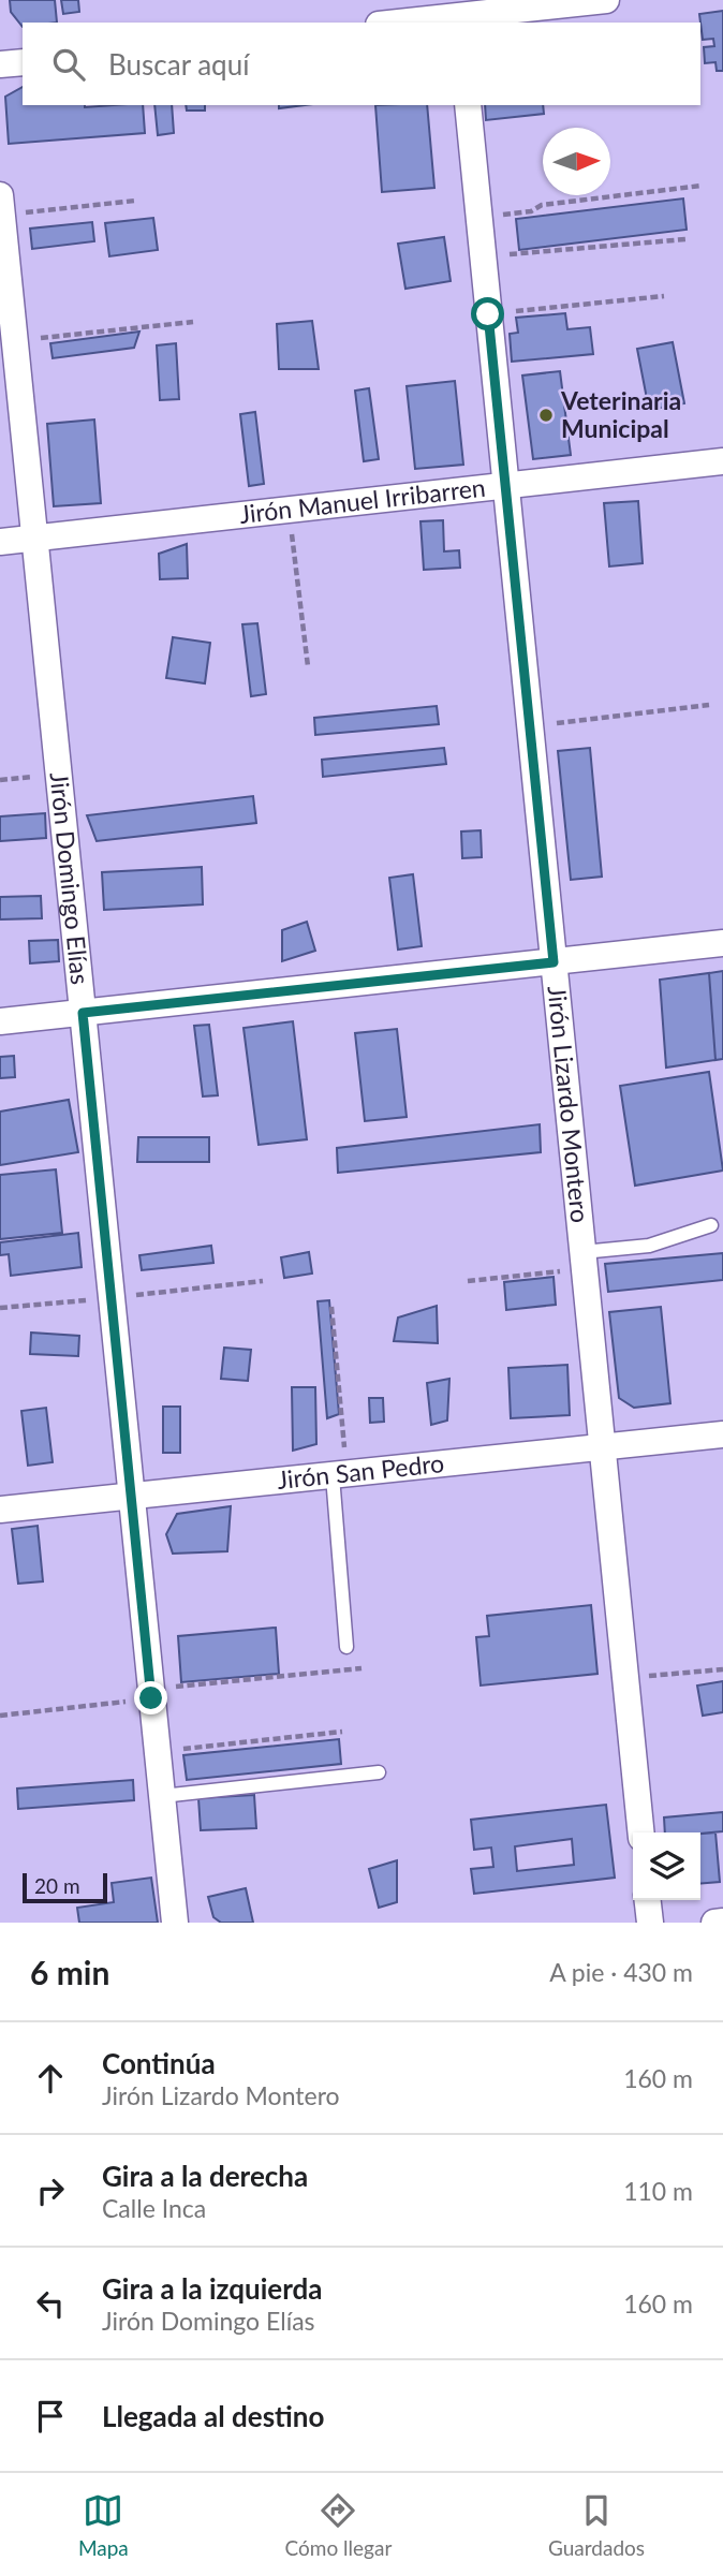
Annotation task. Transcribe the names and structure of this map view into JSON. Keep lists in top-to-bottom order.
{
  "streets": {
    "street": [
      "Jirón Manuel Irribarren",
      "Jirón Domingo Elías",
      "Jirón Lizardo Montero",
      "Jirón San Pedro"
    ]
  },
  "crossings": [
    ["Jirón Manuel Irribarren", "Jirón Domingo Elías"],
    ["Jirón Manuel Irribarren", "Jirón Lizardo Montero"],
    ["Jirón Domingo Elías", "Jirón San Pedro"],
    ["Jirón Lizardo Montero", "Jirón San Pedro"]
  ],
  "places": ["Veterinaria Municipal"],
  "scale_bar": "20 m",
  "north": "right",
  "page": {
    "search": "Buscar aquí",
    "scale": "20 m",
    "heading": ["6 min", "A pie · 430 m"],
    "list": [
      ["Continúa", "Jirón Lizardo Montero", "160 m"],
      ["Gira a la derecha", "Calle Inca", "110 m"],
      ["Gira a la izquierda", "Jirón Domingo Elías", "160 m"],
      "Llegada al destino"
    ],
    "nav": ["Mapa", "Cómo llegar", "Guardados"]
  }
}
